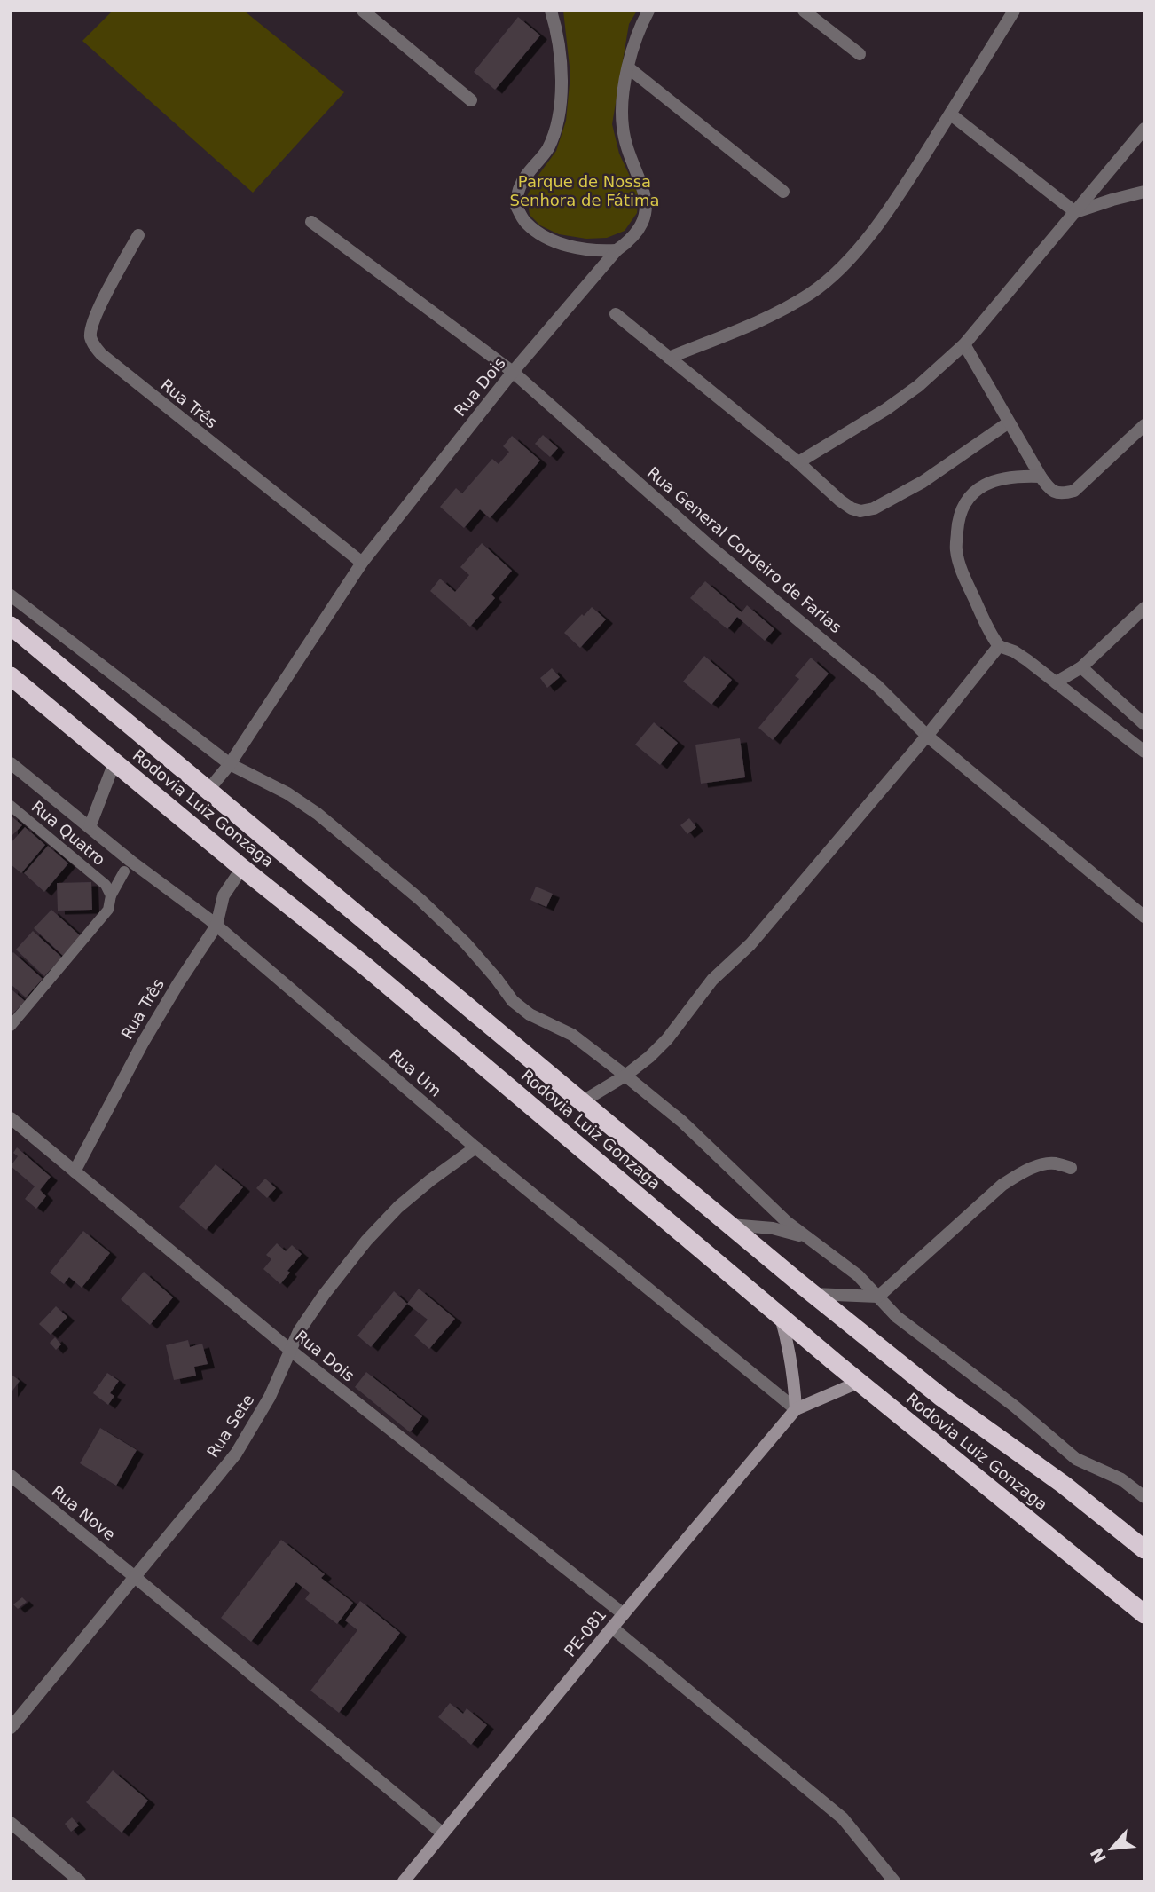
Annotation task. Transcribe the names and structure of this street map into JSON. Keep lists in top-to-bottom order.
{
  "streets": {
    "highway": ["Rodovia Luiz Gonzaga"],
    "street": [
      "Rua Dois",
      "Rua Três",
      "Rua General Cordeiro de Farias",
      "Rua Um",
      "Rua Sete",
      "Rua Nove",
      "PE-081"
    ],
    "lane": ["Rua Quatro"]
  },
  "crossings": [
    ["Rua Dois", "Rua Três"],
    ["Rua Dois", "Rua General Cordeiro de Farias"],
    ["Rua Dois", "Rodovia Luiz Gonzaga"],
    ["Rua Dois", "Rua Sete"],
    ["Rua Dois", "PE-081"],
    ["Rua Três", "Rodovia Luiz Gonzaga"],
    ["Rua Três", "Rua Um"],
    ["Rua Um", "Rua Sete"],
    ["Rua Um", "PE-081"],
    ["Rua Sete", "Rua Nove"]
  ],
  "parks": ["Parque de Nossa Senhora de Fátima"],
  "north": "bottom left"
}
